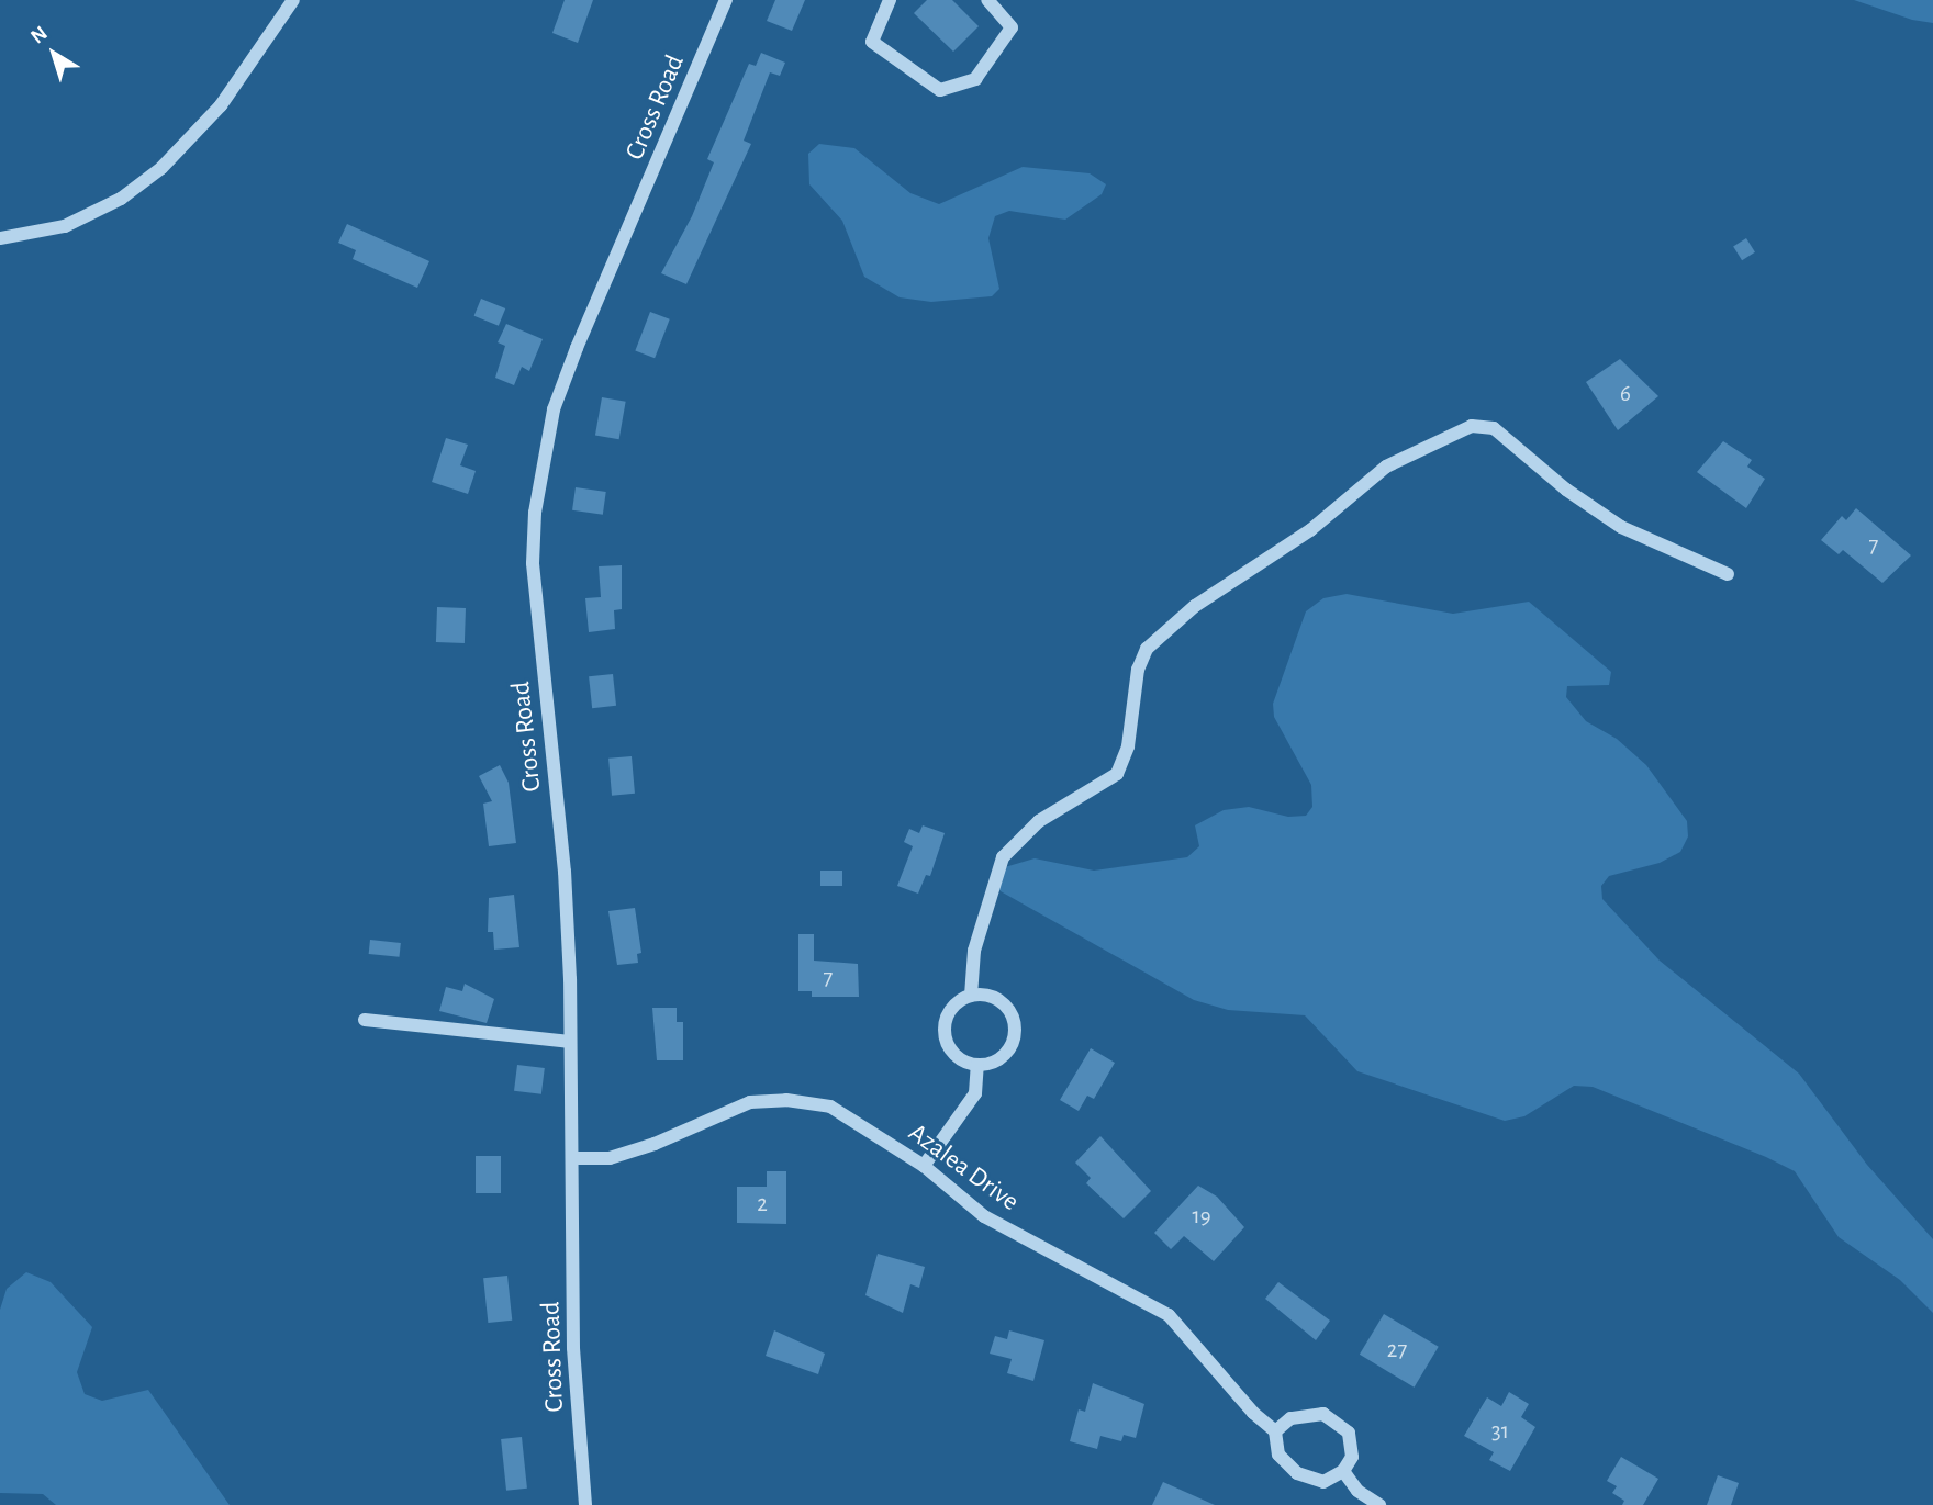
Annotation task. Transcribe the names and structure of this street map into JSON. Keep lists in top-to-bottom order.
{
  "streets": {
    "street": ["Cross Road", "Azalea Drive"]
  },
  "crossings": [
    ["Cross Road", "Azalea Drive"]
  ],
  "house_numbers": [
    "6",
    "7",
    "7",
    "2",
    "19",
    "27",
    "31"
  ],
  "north": "top left"
}
